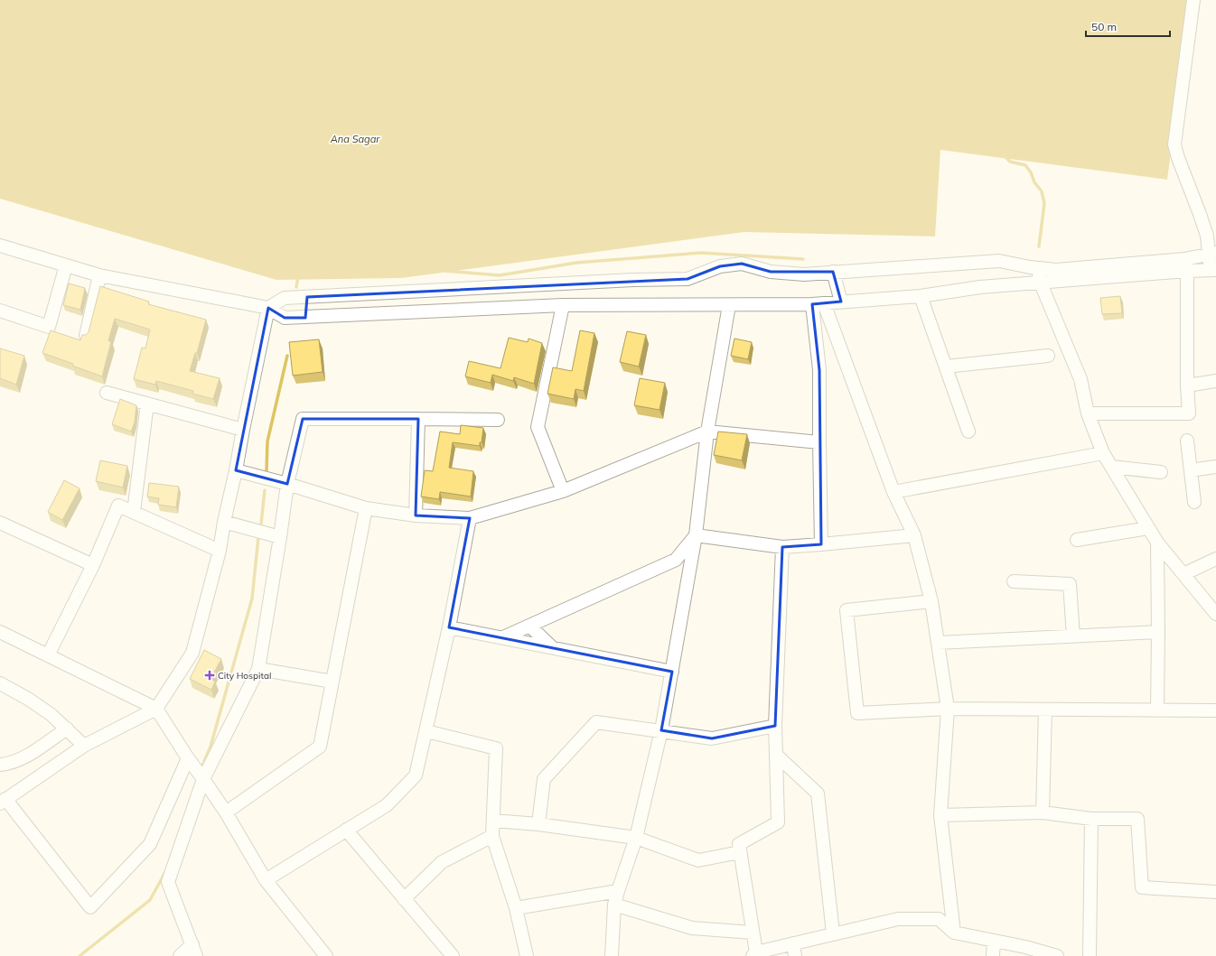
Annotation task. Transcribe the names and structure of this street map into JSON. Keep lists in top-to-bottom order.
{
  "water": ["Ana Sagar"],
  "places": {
    "health": ["City Hospital"]
  },
  "scale_bar": "50 m"
}
